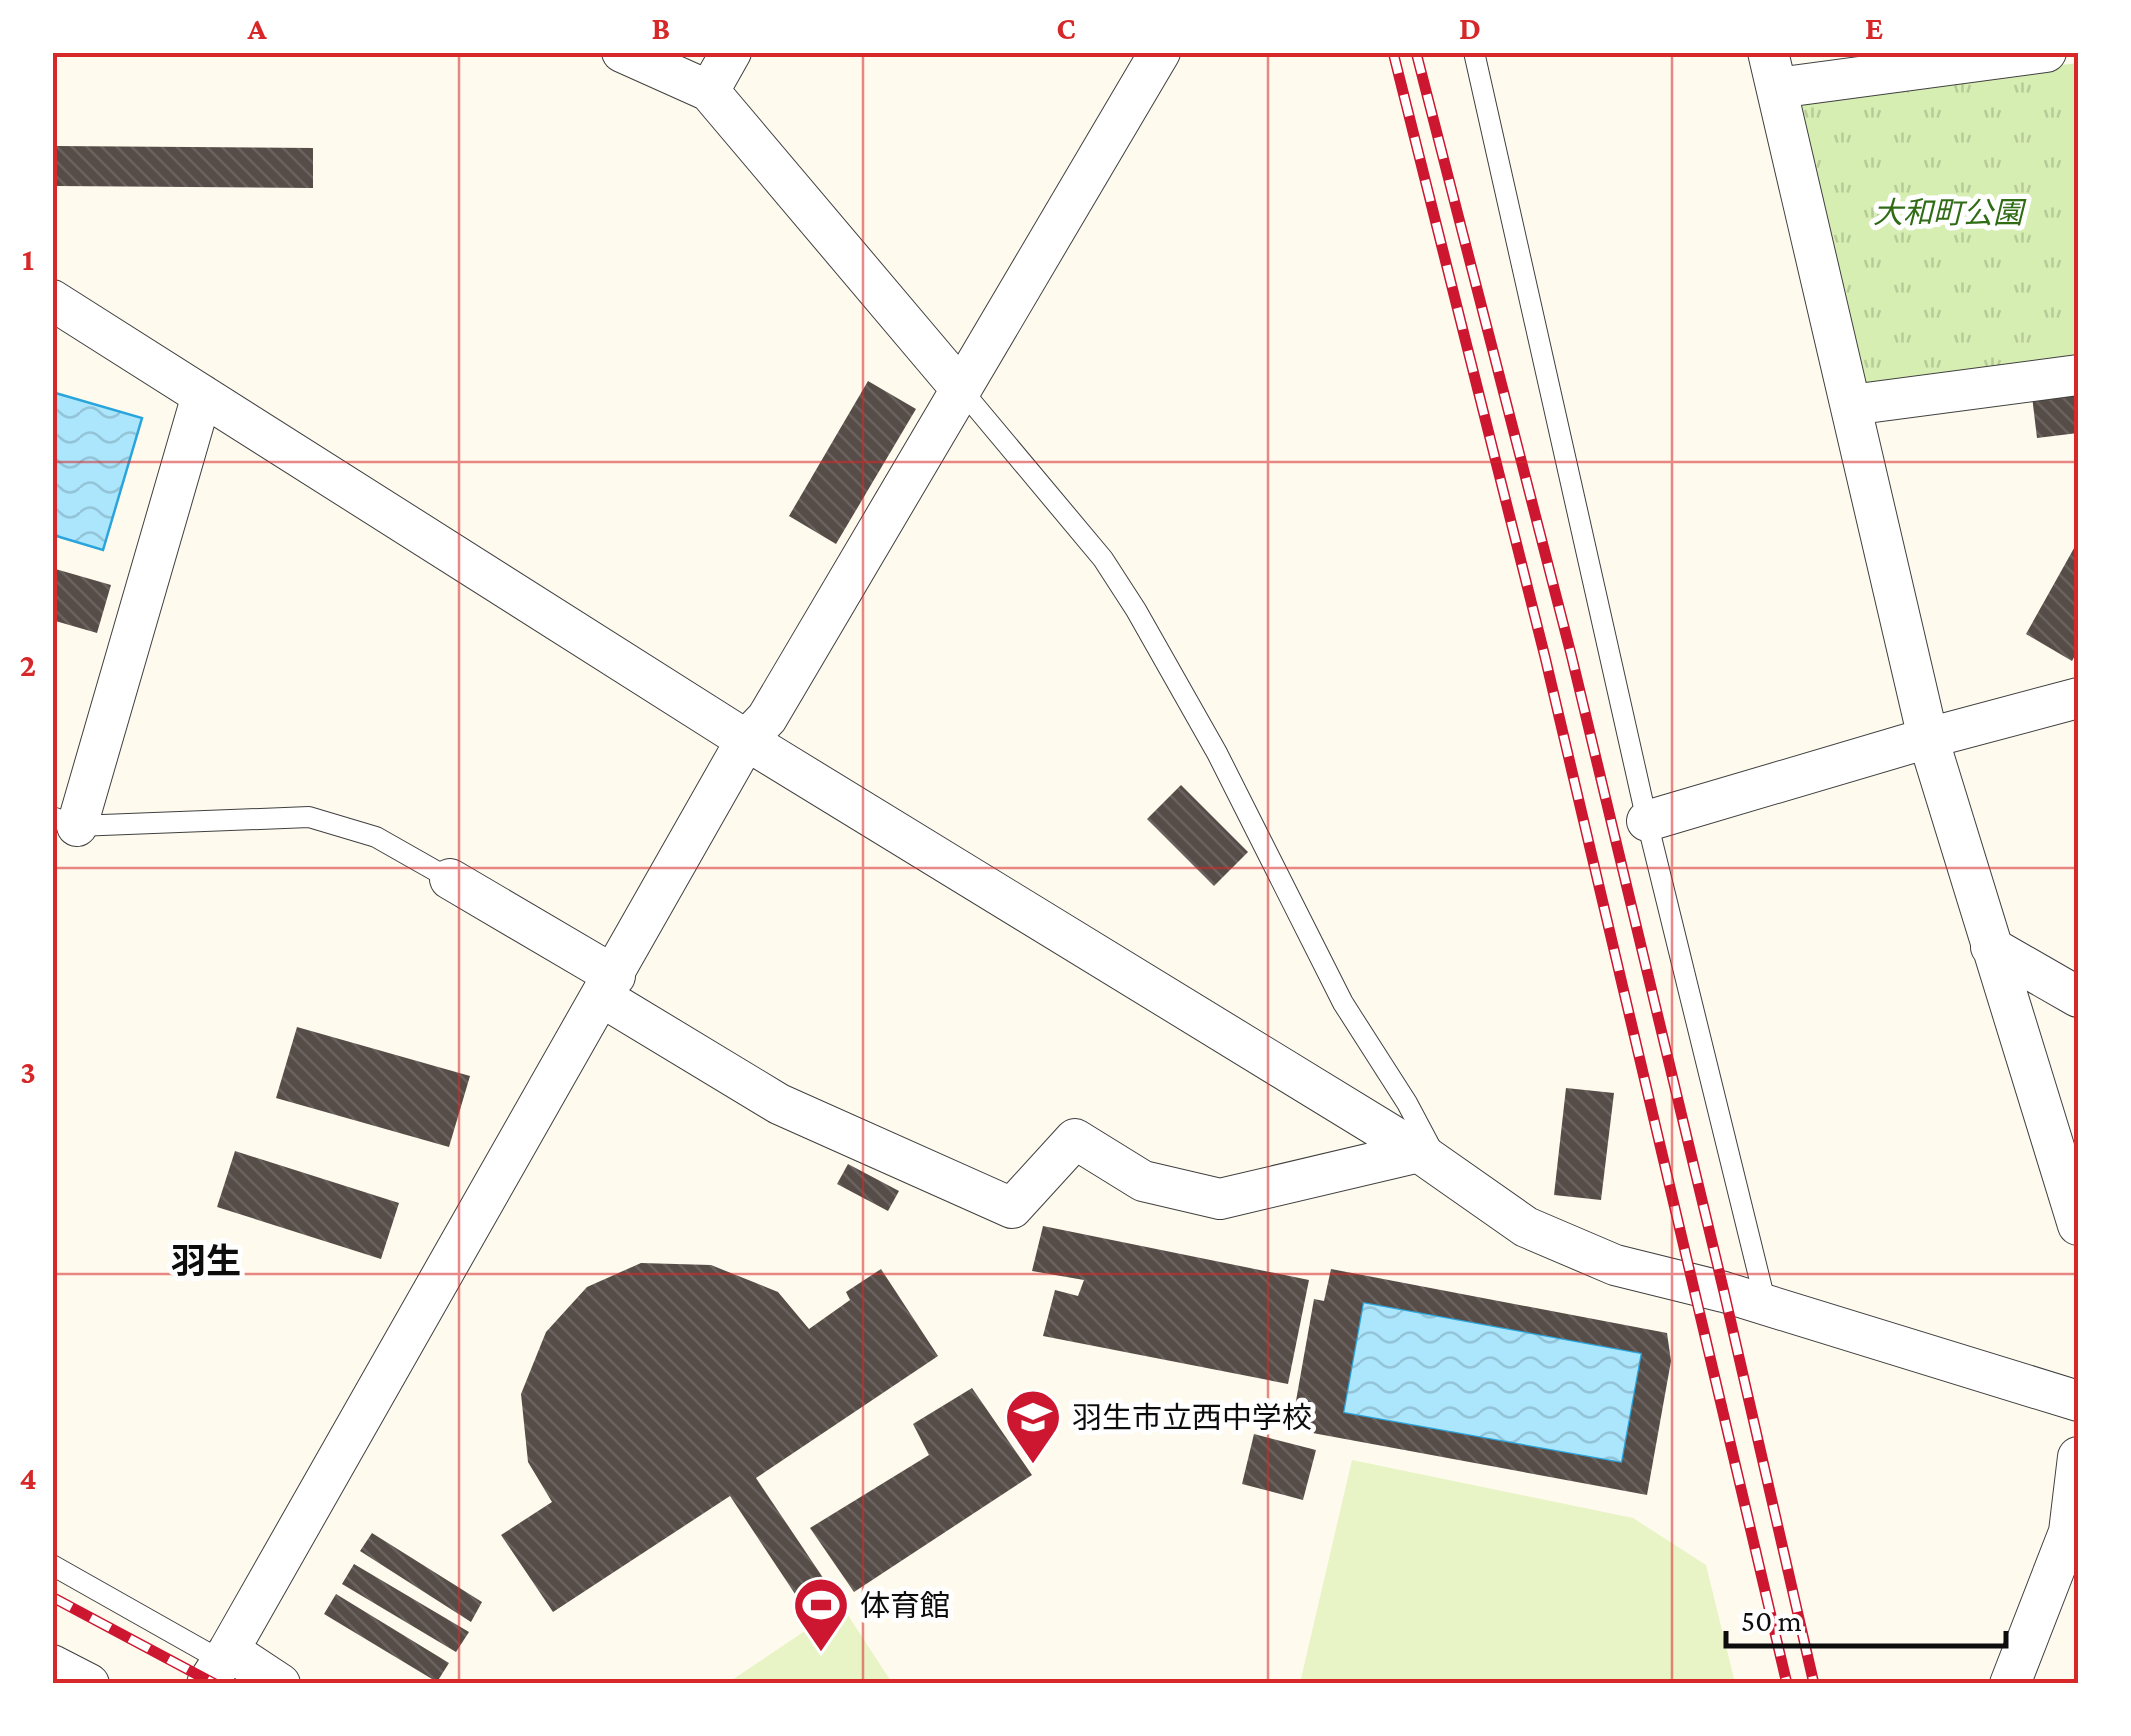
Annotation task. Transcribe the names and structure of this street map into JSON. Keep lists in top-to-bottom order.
{
  "districts": ["羽生"],
  "parks": ["大和町公園"],
  "places": {
    "school or university": ["羽生市立西中学校"],
    "sports": ["体育館"]
  },
  "scale_bar": "50 m",
  "grid": {
    "columns": [
      "A",
      "B",
      "C",
      "D",
      "E"
    ],
    "rows": [
      "1",
      "2",
      "3",
      "4"
    ]
  }
}
